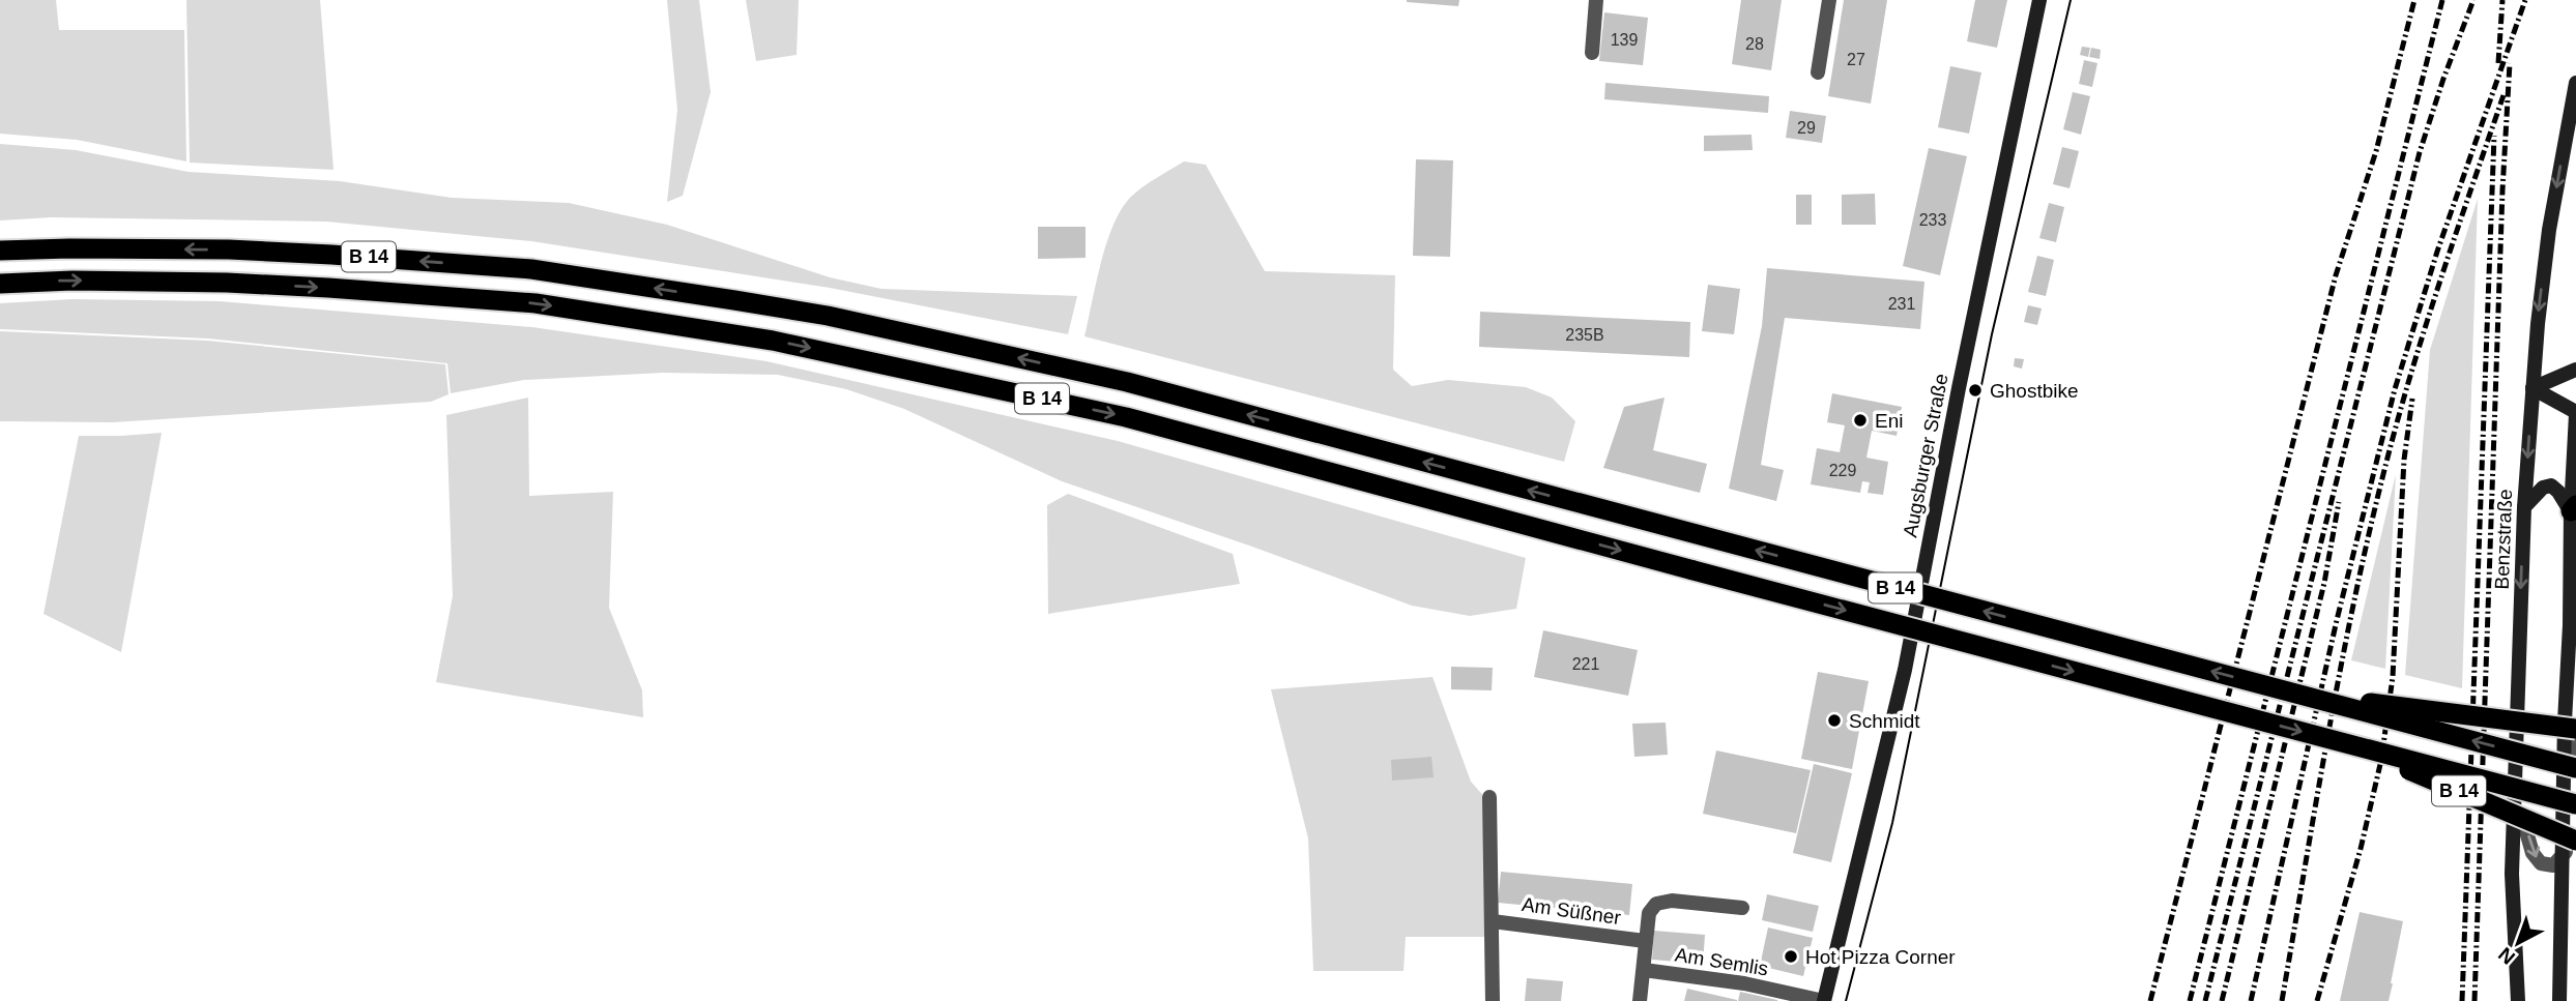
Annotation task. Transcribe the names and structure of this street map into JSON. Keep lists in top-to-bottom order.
{
  "streets": {
    "highway": ["B 14"],
    "main road": ["Augsburger Straße", "Benzstraße"],
    "street": ["Am Süßner", "Am Semlis"]
  },
  "crossings": [
    ["Augsburger Straße", "Am Semlis"],
    ["Am Süßner", "Am Semlis"]
  ],
  "places": [
    "Ghostbike",
    "Eni",
    "Schmidt",
    "Hot Pizza Corner"
  ],
  "house_numbers": [
    "139",
    "28",
    "27",
    "29",
    "233",
    "231",
    "235B",
    "229",
    "221"
  ],
  "north": "bottom left"
}
